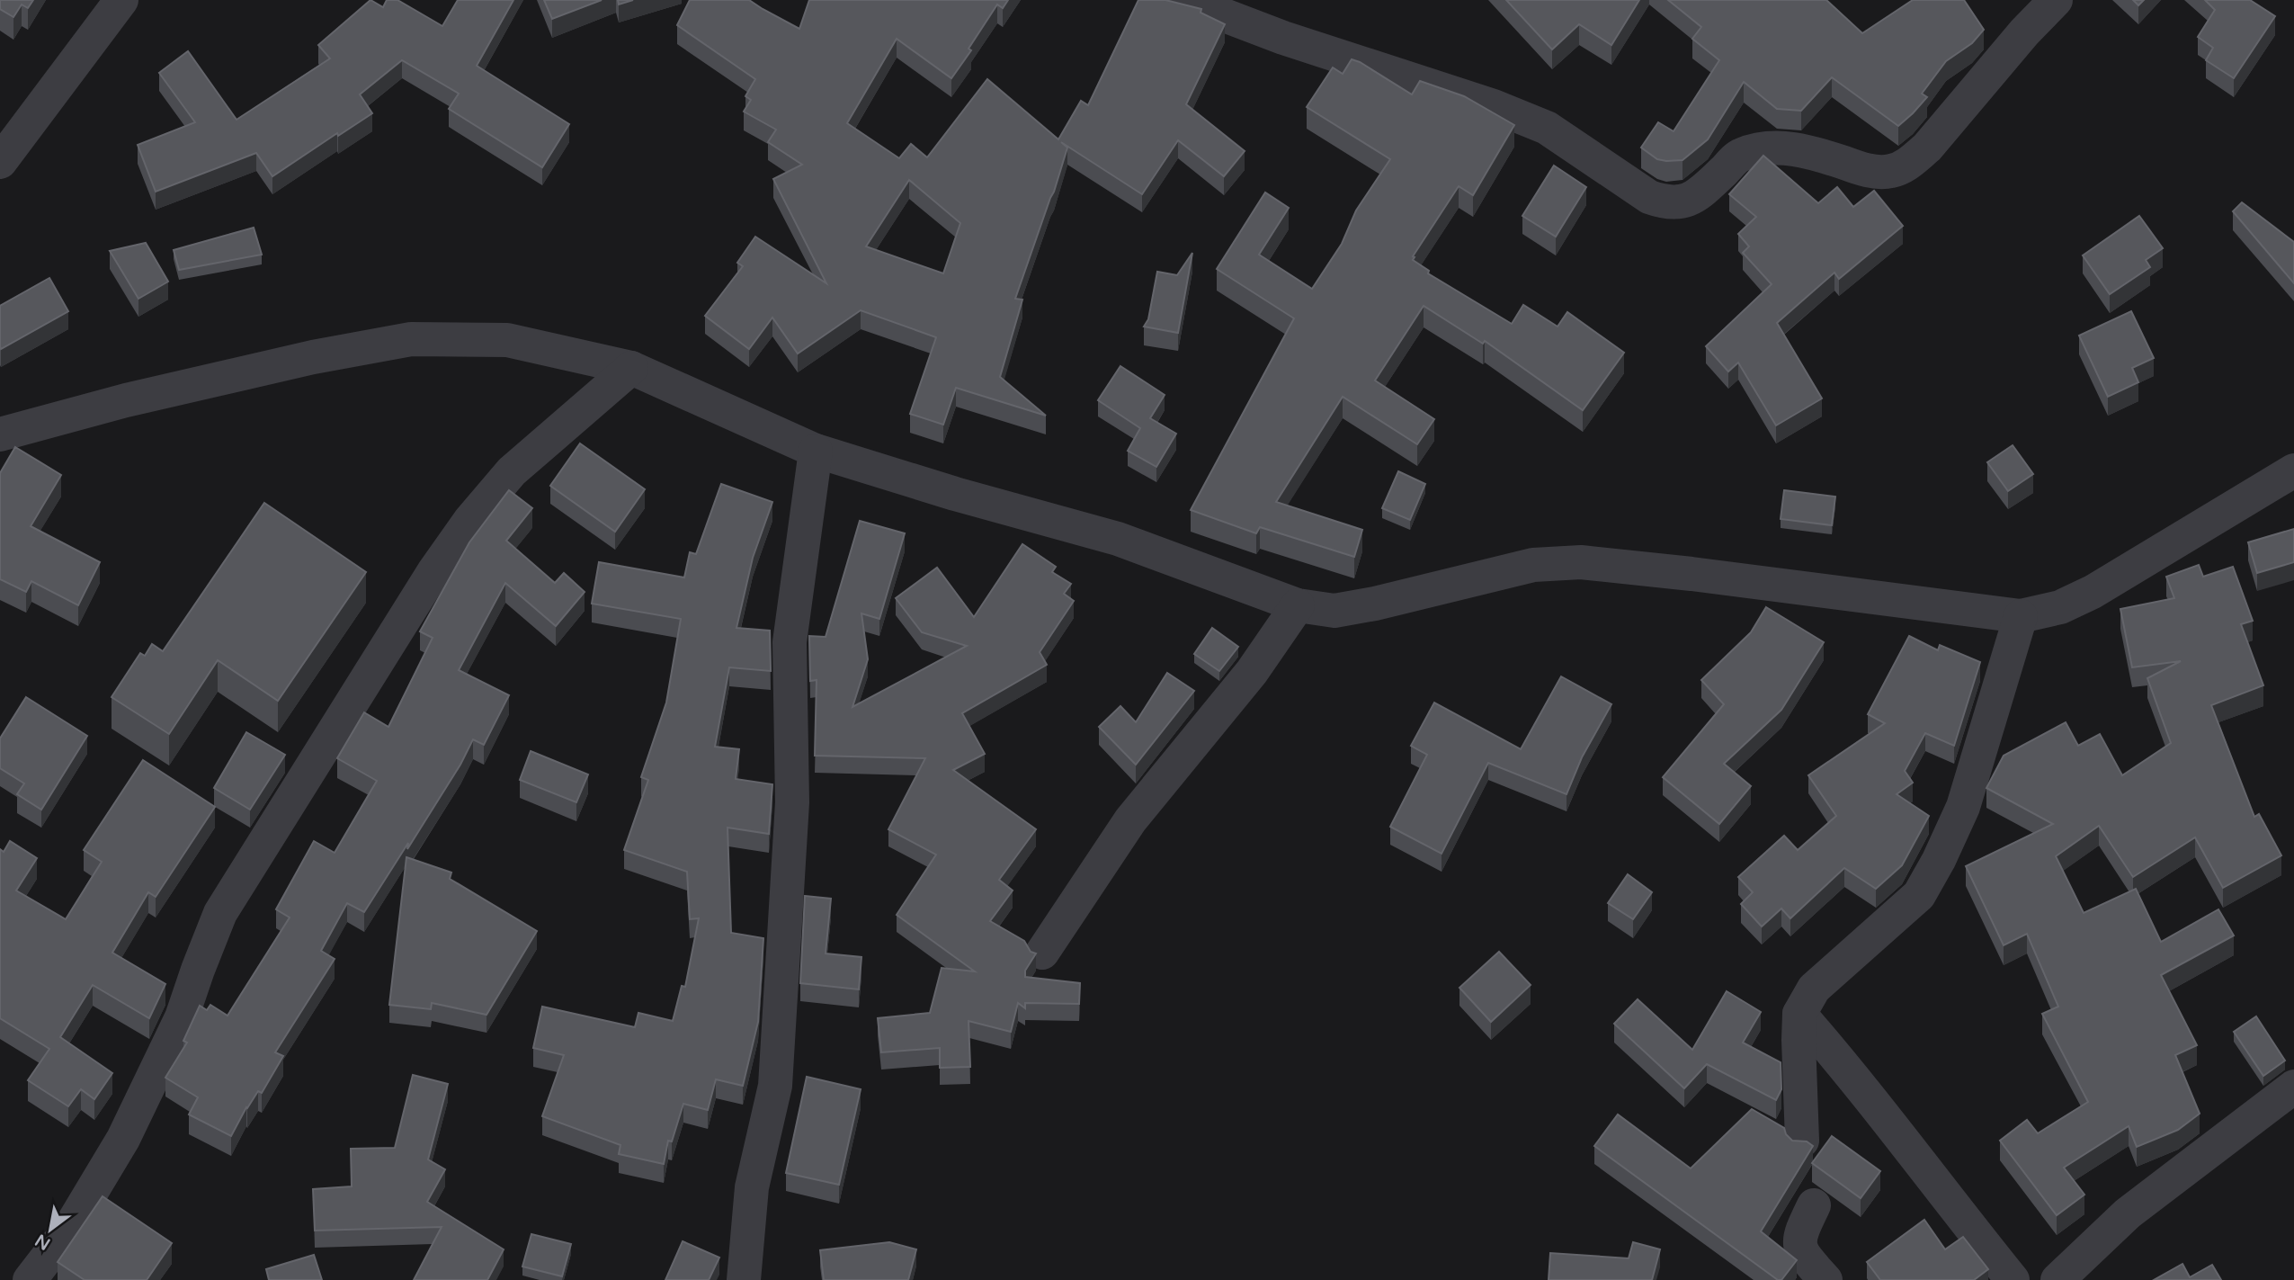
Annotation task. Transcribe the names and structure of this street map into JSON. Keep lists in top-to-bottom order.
{
  "north": "bottom left"
}
